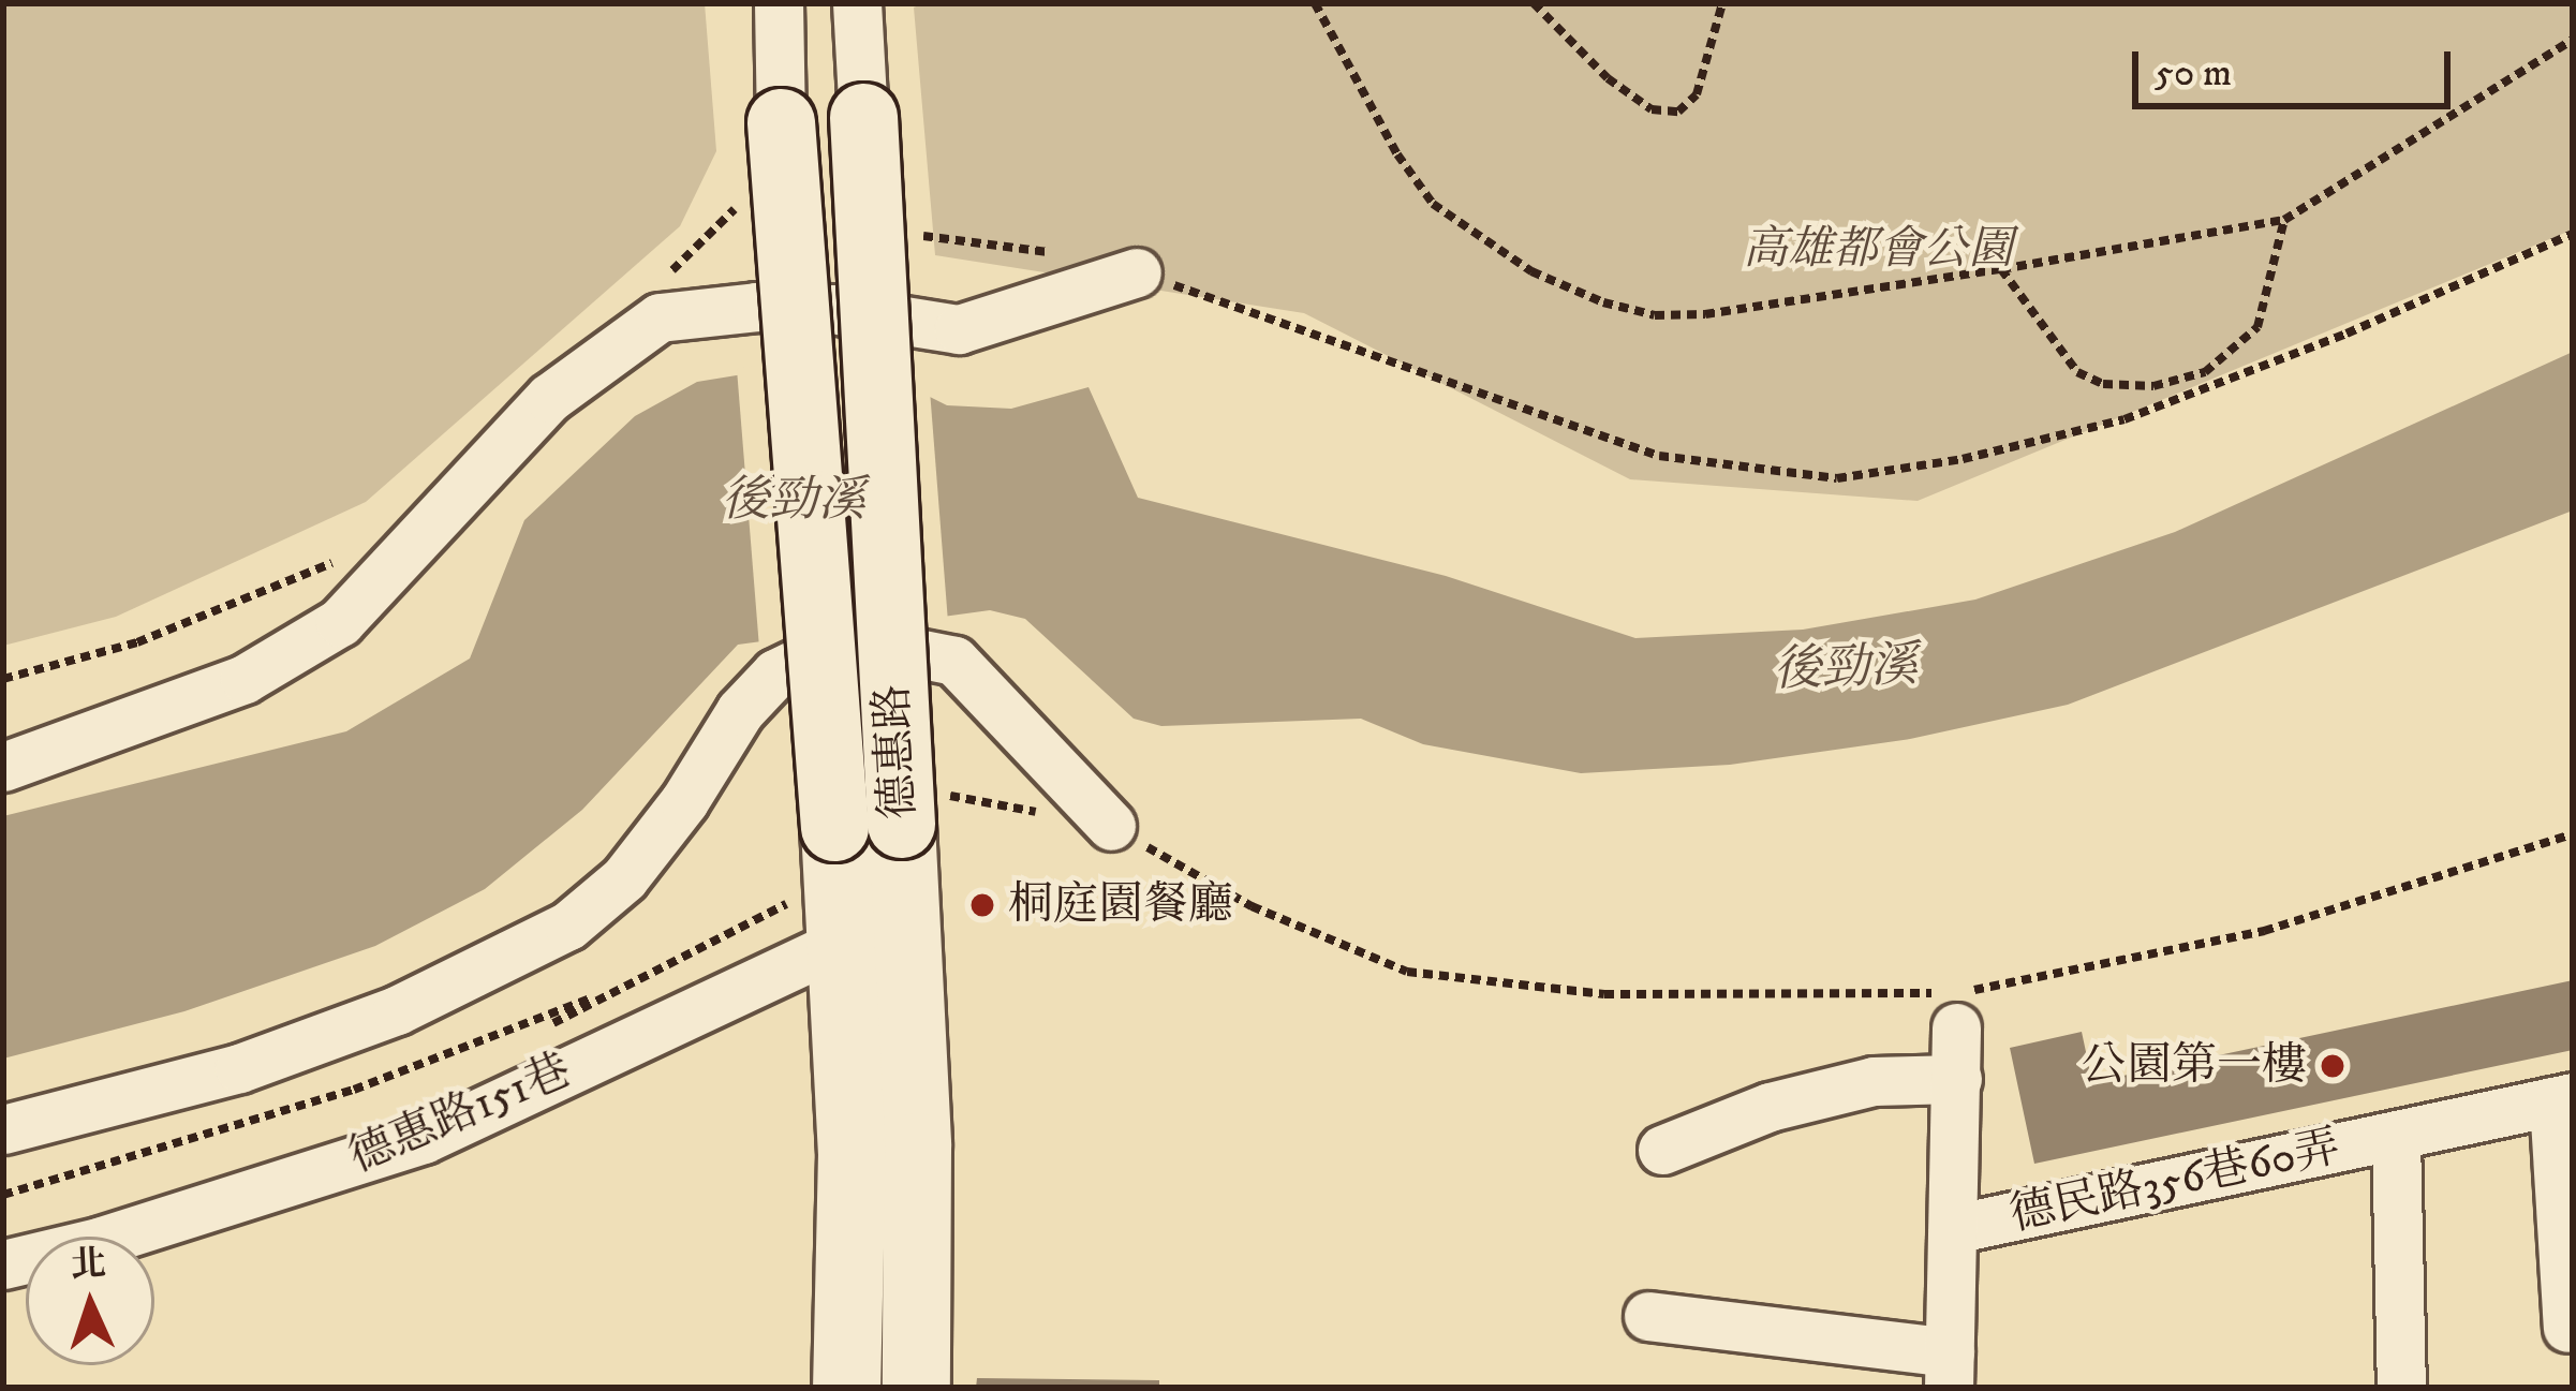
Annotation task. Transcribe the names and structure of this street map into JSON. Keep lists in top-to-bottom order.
{
  "streets": {
    "street": ["德惠路", "德惠路151巷", "德民路356巷60弄"]
  },
  "crossings": [
    ["德惠路", "德惠路151巷"]
  ],
  "water": ["後勁溪"],
  "parks": ["高雄都會公園"],
  "places": ["桐庭園餐廳", "公園第一樓"],
  "scale_bar": "50 m",
  "north": "top"
}
